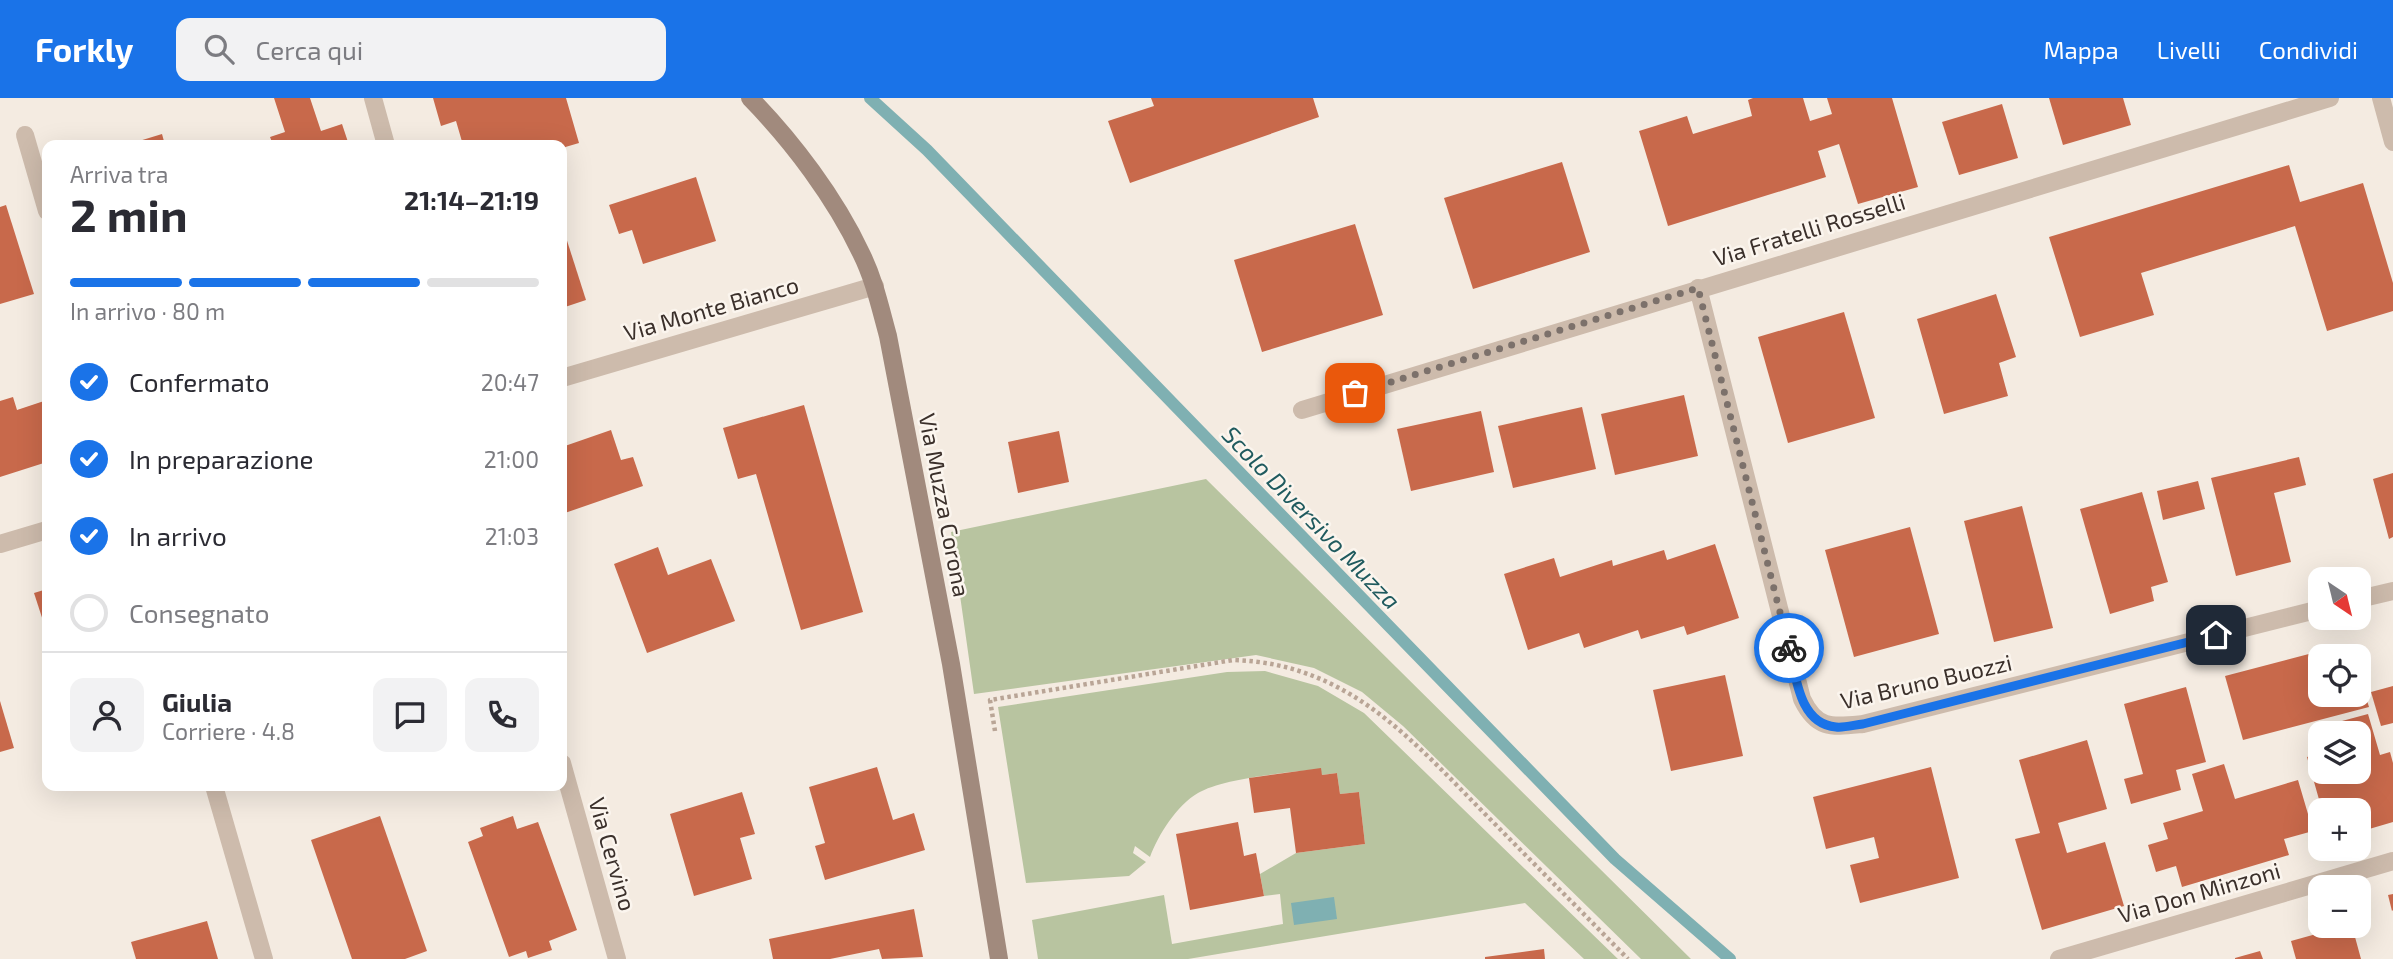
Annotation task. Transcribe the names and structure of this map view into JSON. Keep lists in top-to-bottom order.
{
  "streets": {
    "street": [
      "Via Fratelli Rosselli",
      "Via Monte Bianco",
      "Via Muzza Corona",
      "Via Bruno Buozzi",
      "Via Cervino",
      "Via Don Minzoni"
    ]
  },
  "crossings": [
    ["Via Fratelli Rosselli", "Via Bruno Buozzi"],
    ["Via Monte Bianco", "Via Muzza Corona"]
  ],
  "water": ["Scolo Diversivo Muzza"],
  "north": "bottom right",
  "page": {
    "header": "Forkly",
    "search": "Cerca qui",
    "nav": ["Mappa", "Livelli", "Condividi"],
    "heading": ["2 min", "Arriva tra", "21:14–21:19"],
    "panel": ["Giulia", "Corriere · 4.8"],
    "bar": "In arrivo · 80 m",
    "list": [
      ["Confermato", "20:47"],
      ["In preparazione", "21:00"],
      ["In arrivo", "21:03"],
      "Consegnato"
    ],
    "map_buttons": ["+", "−"]
  }
}
